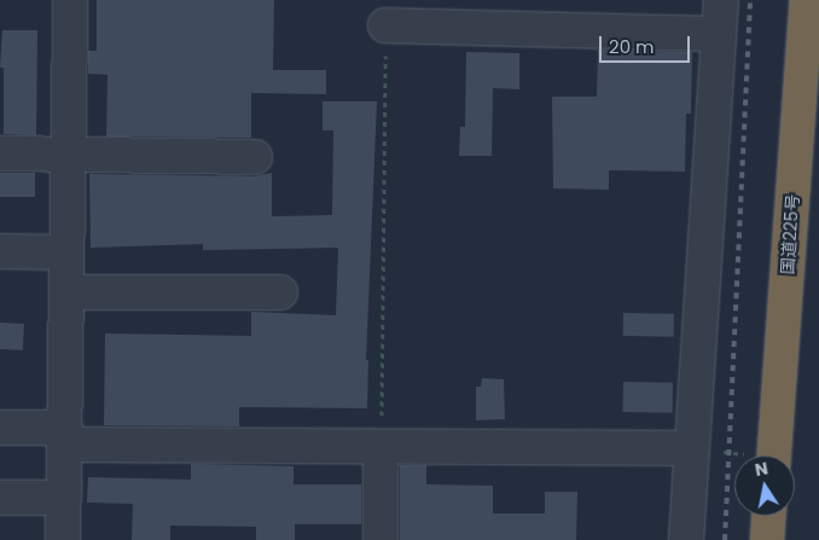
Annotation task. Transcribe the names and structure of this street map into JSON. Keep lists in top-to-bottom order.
{
  "streets": {
    "highway": ["国道225号"]
  },
  "scale_bar": "20 m",
  "north": "top"
}
